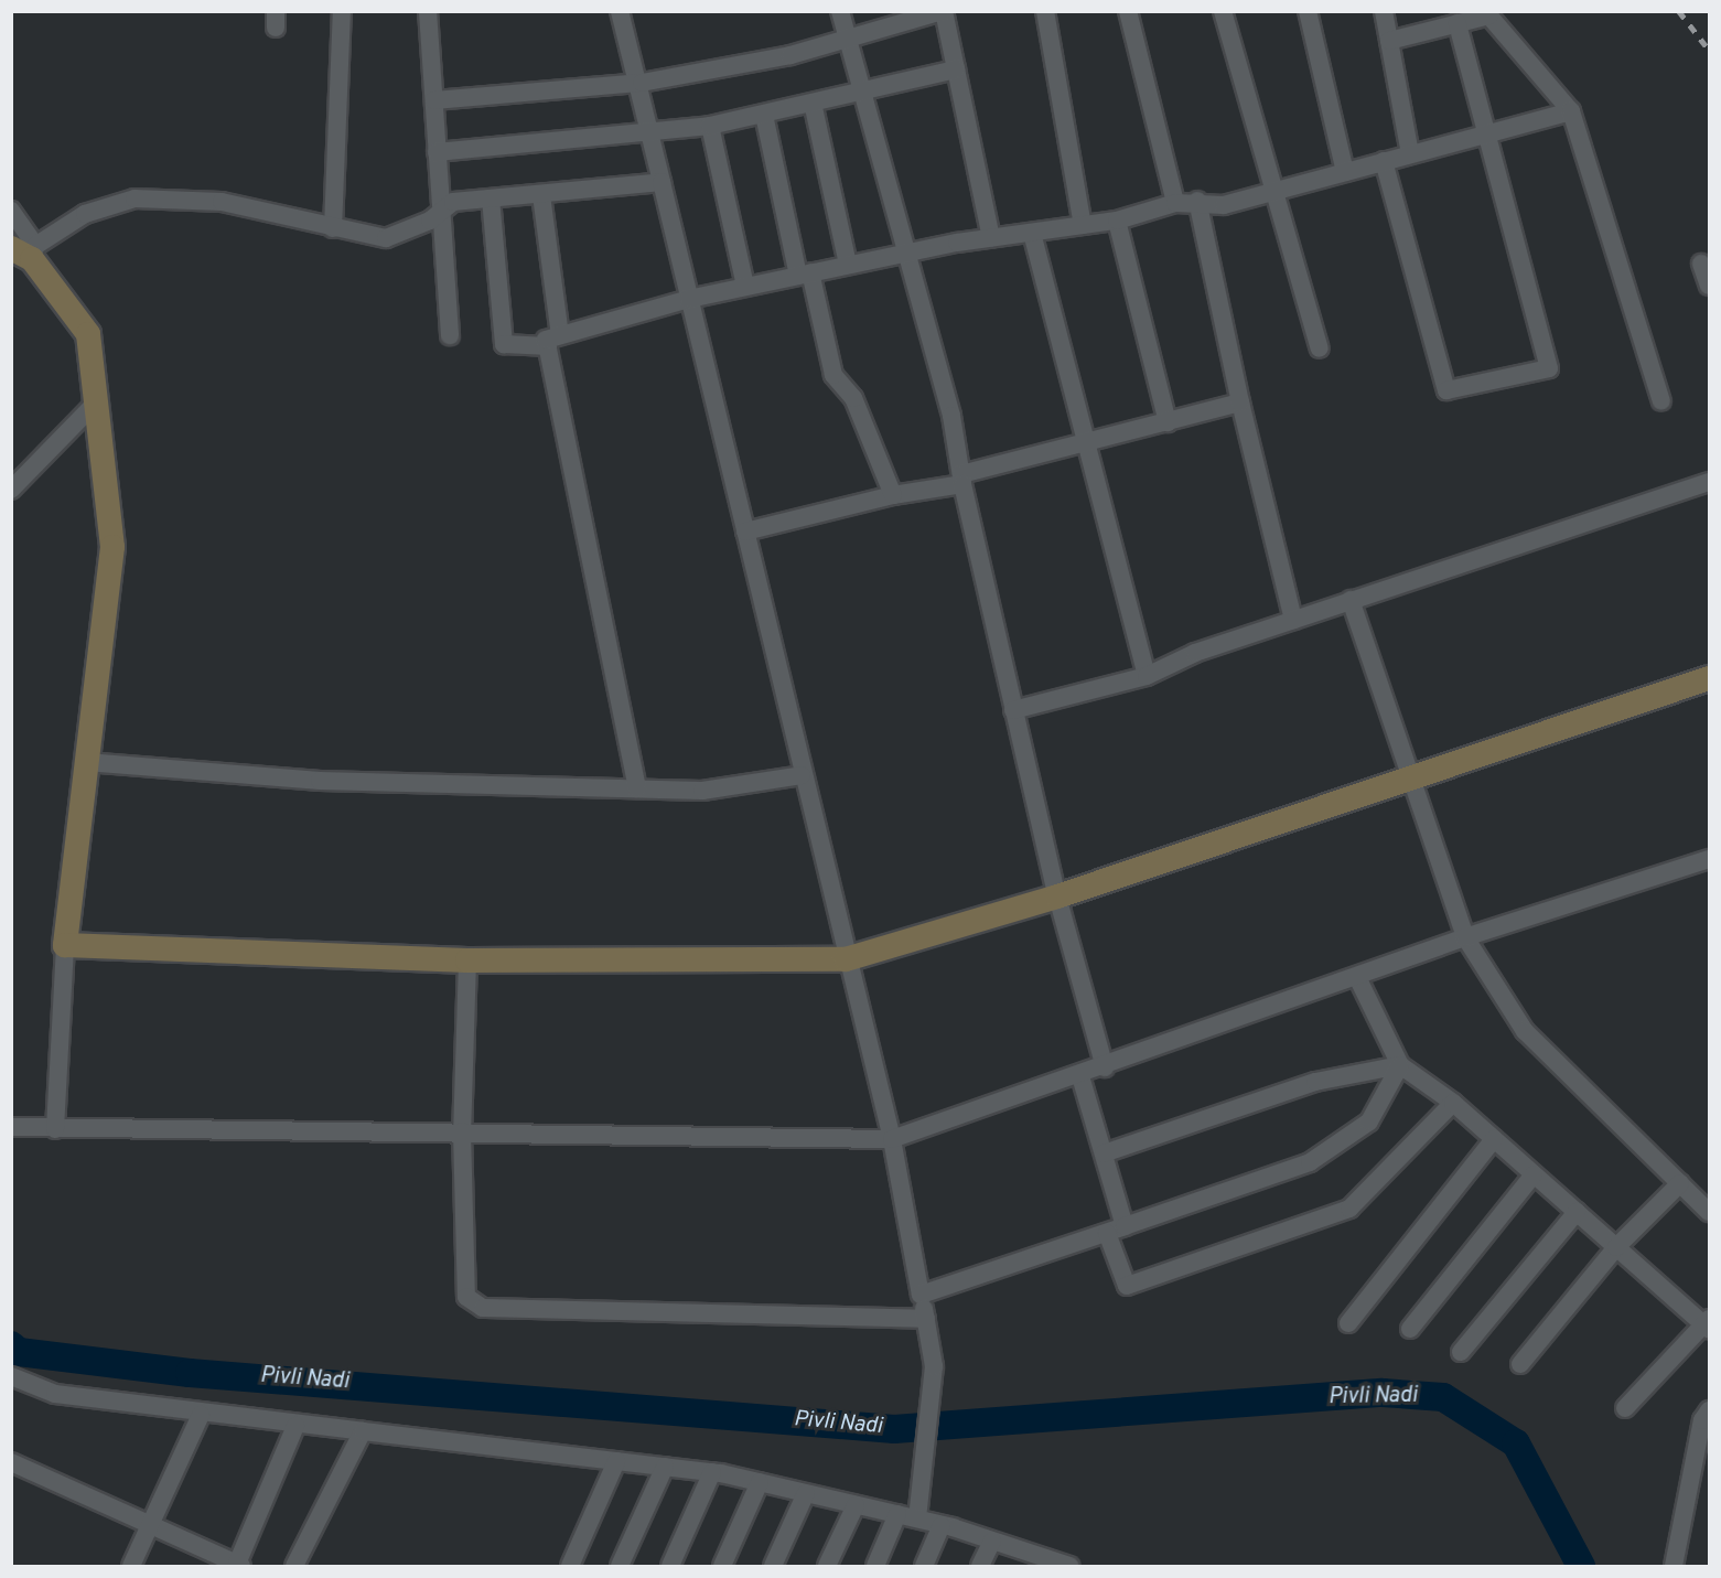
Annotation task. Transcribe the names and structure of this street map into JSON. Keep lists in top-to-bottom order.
{
  "water": ["Pivli Nadi"]
}
